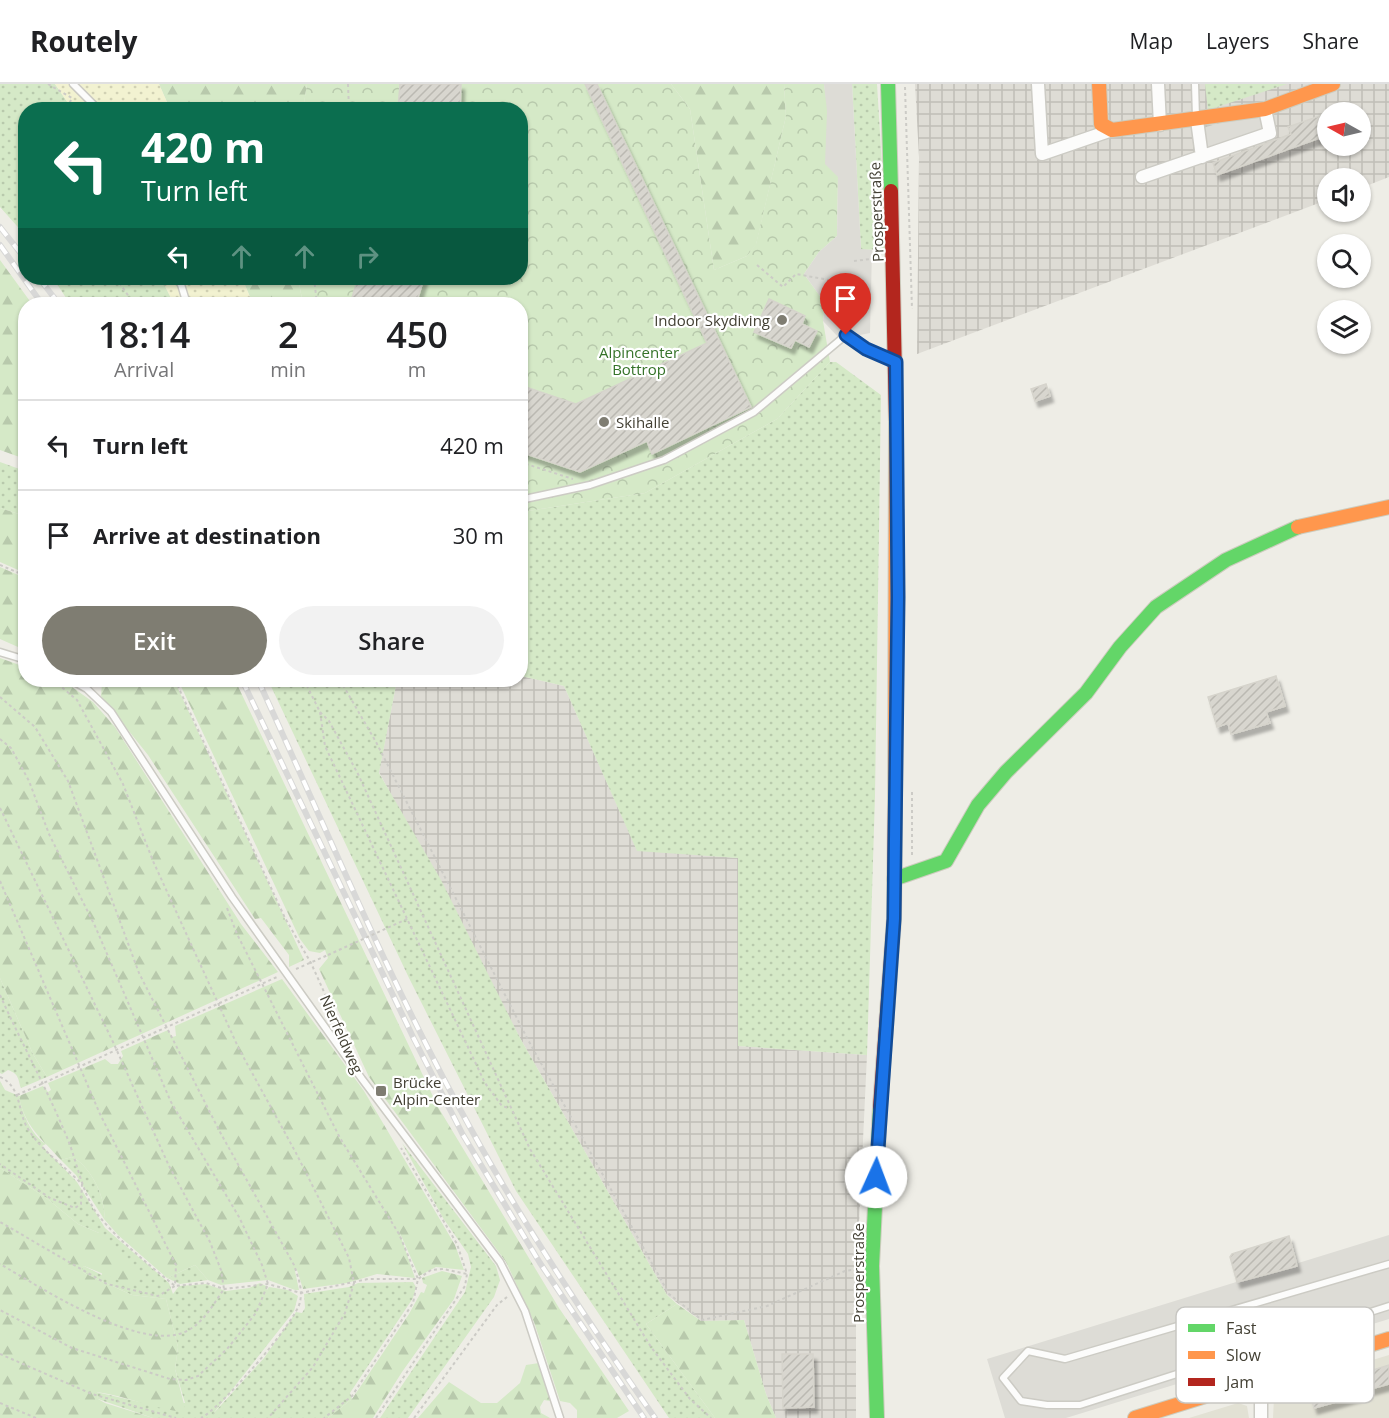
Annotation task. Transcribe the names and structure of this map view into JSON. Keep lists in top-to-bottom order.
{
  "streets": {
    "main road": ["Prosperstraße"],
    "lane": ["Nierfeldweg"]
  },
  "parks": ["Alpincenter Bottrop"],
  "places": {
    "other": ["Indoor Skydiving", "Skihalle"],
    "transit": ["Brücke Alpin-Center"]
  },
  "legend": ["Fast", "Slow", "Jam"],
  "north": "left",
  "page": {
    "header": "Routely",
    "nav": ["Map", "Layers", "Share"],
    "turn": ["420 m", "Turn left"],
    "eta": [
      "18:14",
      "Arrival",
      "2",
      "min",
      "450",
      "m"
    ],
    "list": [
      {
        "name": "Turn left",
        "value": "420 m"
      },
      {
        "name": "Arrive at destination",
        "value": "30 m"
      }
    ],
    "buttons": ["Exit", "Share"]
  }
}
